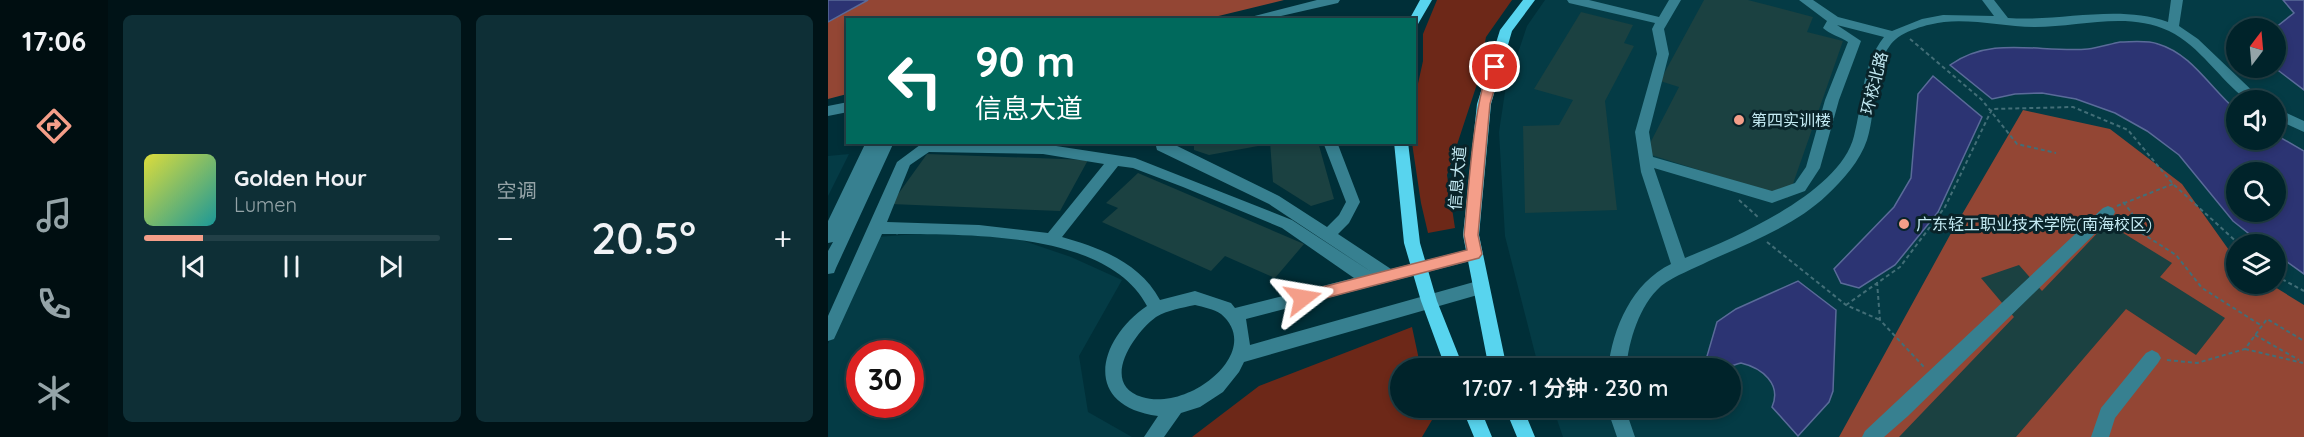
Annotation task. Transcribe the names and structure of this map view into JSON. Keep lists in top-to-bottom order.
{
  "streets": {
    "main road": ["信息大道"],
    "street": ["环校北路"]
  },
  "places": ["第四实训楼", "广东轻工职业技术学院(南海校区)"],
  "north": "top",
  "page": {
    "tabs": "17:06",
    "tile": "空调",
    "turn": ["90 m", "信息大道"],
    "song": ["Golden Hour", "Lumen"],
    "heat": ["−", "20.5°", "+"],
    "limit": "30",
    "trip": "17:07 · 1 分钟 · 230 m"
  }
}
